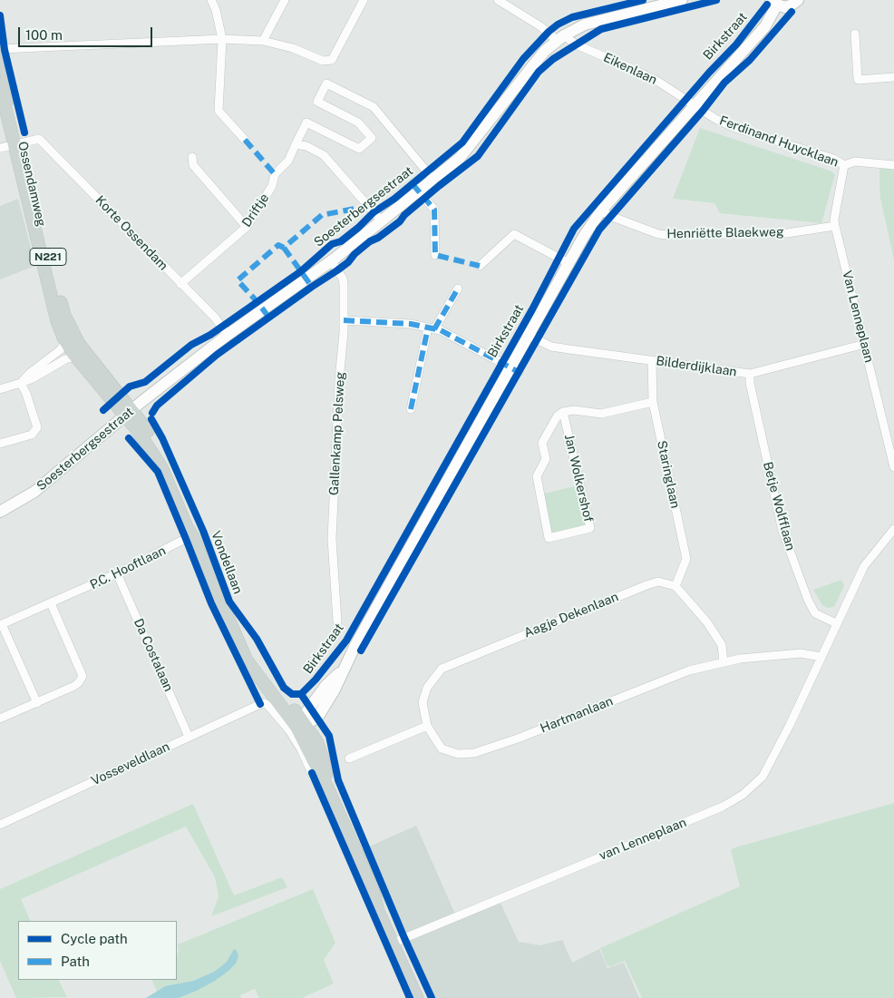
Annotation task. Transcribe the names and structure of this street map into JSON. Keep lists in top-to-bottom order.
{
  "streets": {
    "main road": [
      "Birkstraat",
      "Ossendamweg",
      "Soesterbergsestraat",
      "N221",
      "Vondellaan"
    ],
    "street": [
      "Eikenlaan",
      "Ferdinand Huycklaan",
      "Driftje",
      "Korte Ossendam",
      "Henriëtte Blaekweg",
      "Van Lenneplaan",
      "Bilderdijklaan",
      "Gallenkamp Pelsweg",
      "Staringlaan",
      "Jan Wolkershof",
      "Betje Wolfflaan",
      "P.C. Hooftlaan",
      "Aagje Dekenlaan",
      "Da Costalaan",
      "Hartmanlaan",
      "Vosseveldlaan",
      "van Lenneplaan"
    ]
  },
  "crossings": [
    ["Birkstraat", "Eikenlaan"],
    ["Birkstraat", "Ferdinand Huycklaan"],
    ["Birkstraat", "Henriëtte Blaekweg"],
    ["Birkstraat", "N221"],
    ["Birkstraat", "Bilderdijklaan"],
    ["Birkstraat", "Vondellaan"],
    ["Eikenlaan", "Ferdinand Huycklaan"],
    ["Eikenlaan", "Soesterbergsestraat"],
    ["Ferdinand Huycklaan", "Van Lenneplaan"],
    ["Ossendamweg", "Soesterbergsestraat"],
    ["Ossendamweg", "Korte Ossendam"],
    ["Ossendamweg", "Vondellaan"],
    ["Soesterbergsestraat", "Driftje"],
    ["Soesterbergsestraat", "Korte Ossendam"],
    ["Soesterbergsestraat", "Gallenkamp Pelsweg"],
    ["Soesterbergsestraat", "Vondellaan"],
    ["Driftje", "Korte Ossendam"],
    ["Henriëtte Blaekweg", "Van Lenneplaan"],
    ["N221", "Vondellaan"],
    ["N221", "van Lenneplaan"],
    ["Van Lenneplaan", "Bilderdijklaan"],
    ["Bilderdijklaan", "Staringlaan"],
    ["Bilderdijklaan", "Betje Wolfflaan"],
    ["Staringlaan", "Aagje Dekenlaan"],
    ["Vondellaan", "P.C. Hooftlaan"],
    ["P.C. Hooftlaan", "Da Costalaan"],
    ["Aagje Dekenlaan", "Hartmanlaan"],
    ["Da Costalaan", "Vosseveldlaan"],
    ["Hartmanlaan", "van Lenneplaan"]
  ],
  "legend": ["Cycle path", "Path"],
  "scale_bar": "100 m"
}
